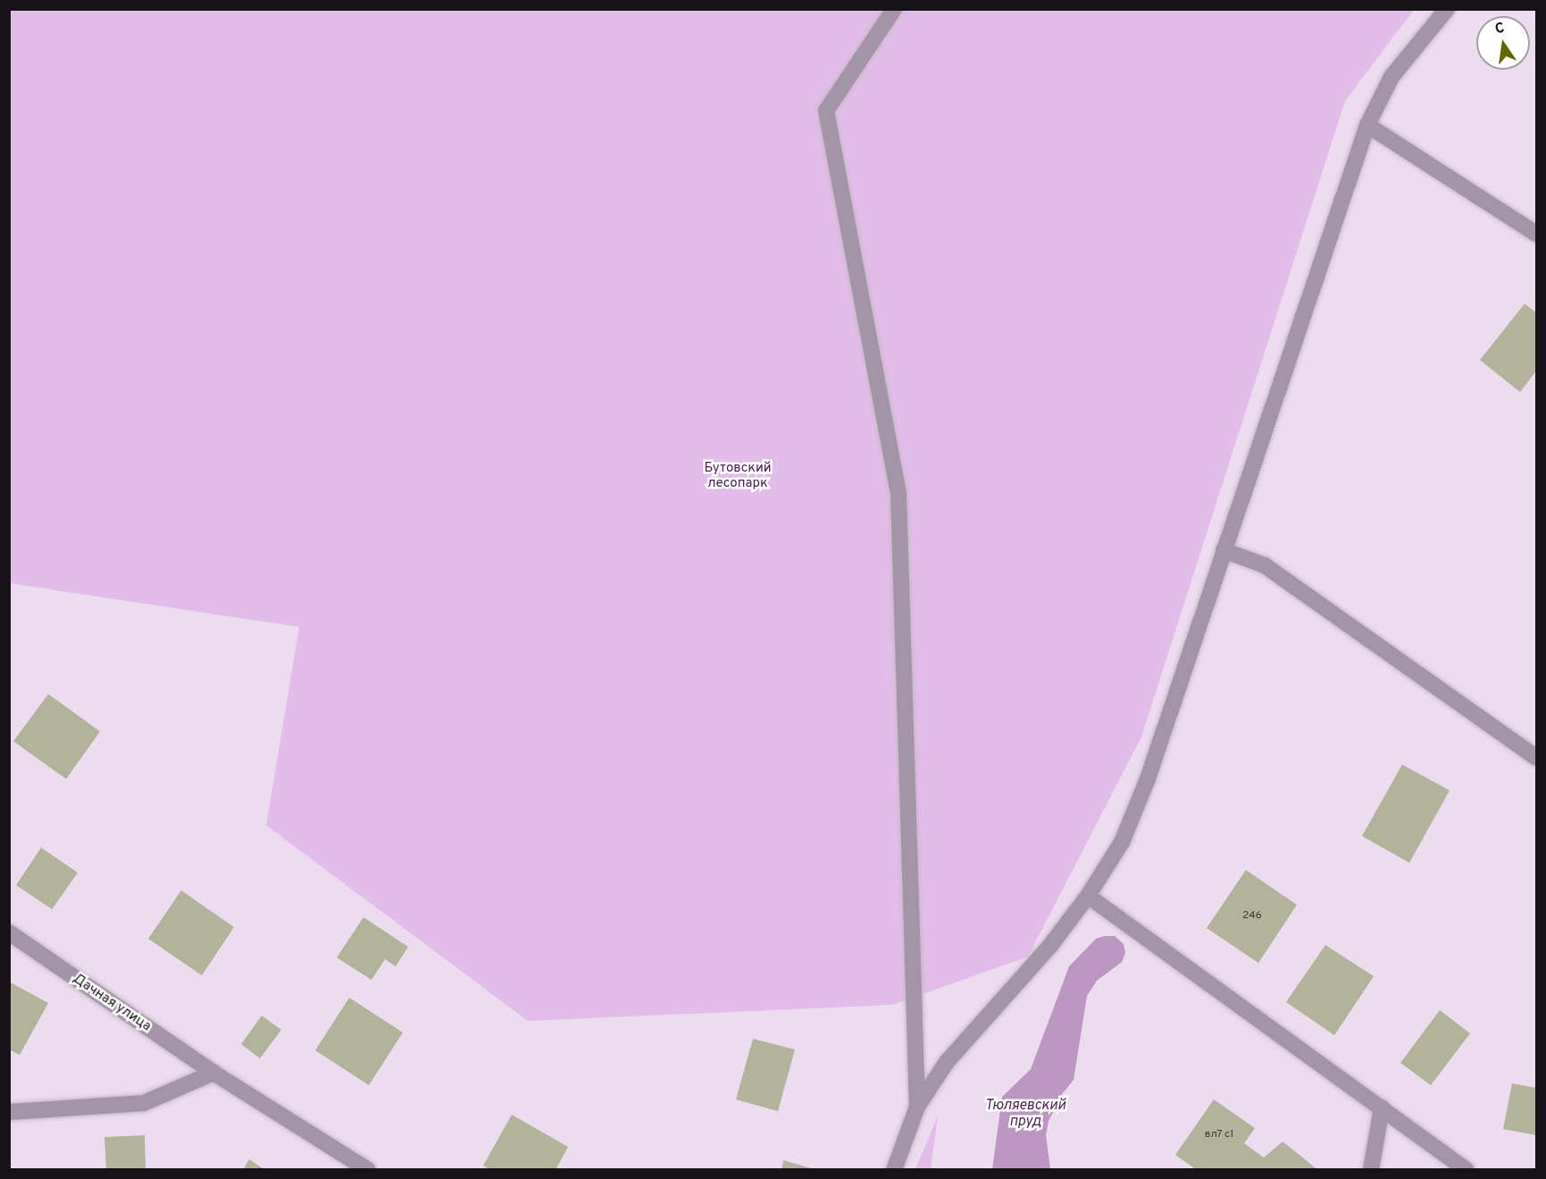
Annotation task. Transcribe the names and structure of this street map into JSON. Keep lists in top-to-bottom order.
{
  "streets": {
    "street": ["Дачная улица"]
  },
  "water": ["Тюляевский пруд"],
  "parks": ["Бутовский лесопарк"],
  "house_numbers": ["246", "вл7 с1"],
  "north": "top"
}
